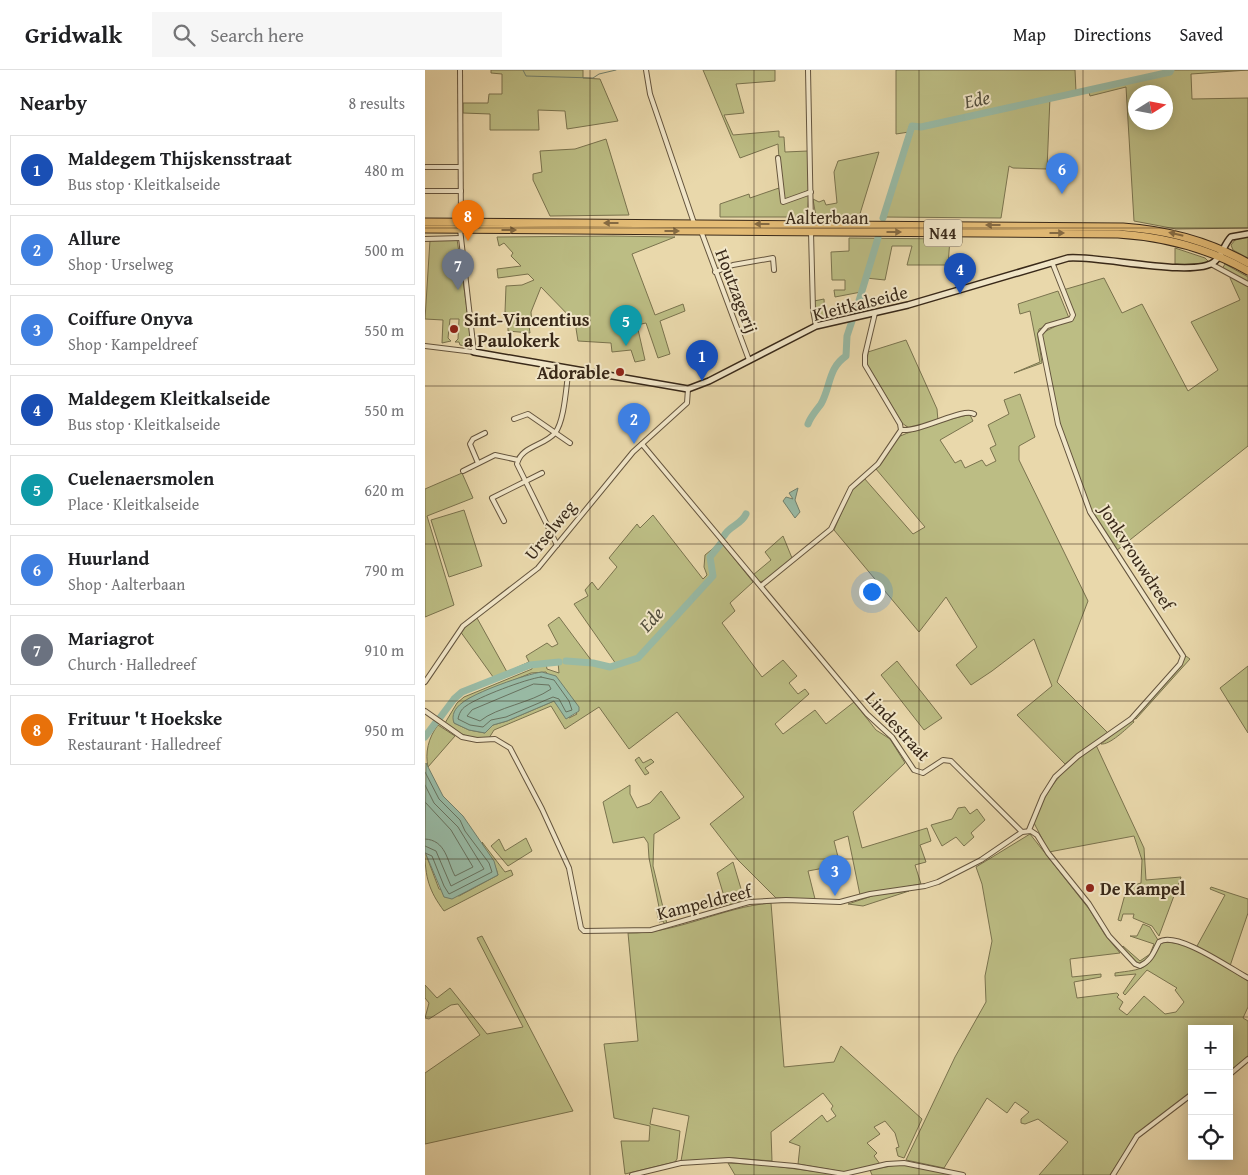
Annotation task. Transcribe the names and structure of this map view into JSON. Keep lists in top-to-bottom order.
{
  "streets": {
    "highway": ["Aalterbaan", "N44"],
    "street": [
      "Houtzagerij",
      "Kleitkalseide",
      "Urselweg",
      "Jonkvrouwdreef",
      "Lindestraat",
      "Kampeldreef"
    ]
  },
  "crossings": [
    ["Aalterbaan", "N44"],
    ["Aalterbaan", "Houtzagerij"],
    ["Houtzagerij", "Kleitkalseide"],
    ["Kleitkalseide", "Urselweg"],
    ["Kleitkalseide", "Jonkvrouwdreef"],
    ["Urselweg", "Lindestraat"],
    ["Lindestraat", "Kampeldreef"]
  ],
  "water": ["Ede"],
  "places": ["Sint-Vincentius a Paulokerk", "Adorable", "De Kampel"],
  "north": "right",
  "page": {
    "header": "Gridwalk",
    "search": "Search here",
    "nav": ["Map", "Directions", "Saved"],
    "heading": ["Nearby", "8 results"],
    "list": [
      {
        "mark": "1",
        "name": "Maldegem Thijskensstraat",
        "note": "Bus stop · Kleitkalseide",
        "value": "480 m"
      },
      {
        "mark": "2",
        "name": "Allure",
        "note": "Shop · Urselweg",
        "value": "500 m"
      },
      {
        "mark": "3",
        "name": "Coiffure Onyva",
        "note": "Shop · Kampeldreef",
        "value": "550 m"
      },
      {
        "mark": "4",
        "name": "Maldegem Kleitkalseide",
        "note": "Bus stop · Kleitkalseide",
        "value": "550 m"
      },
      {
        "mark": "5",
        "name": "Cuelenaersmolen",
        "note": "Place · Kleitkalseide",
        "value": "620 m"
      },
      {
        "mark": "6",
        "name": "Huurland",
        "note": "Shop · Aalterbaan",
        "value": "790 m"
      },
      {
        "mark": "7",
        "name": "Mariagrot",
        "note": "Church · Halledreef",
        "value": "910 m"
      },
      {
        "mark": "8",
        "name": "Frituur 't Hoekske",
        "note": "Restaurant · Halledreef",
        "value": "950 m"
      }
    ],
    "pins": [
      "6",
      "8",
      "7",
      "4",
      "5",
      "1",
      "2",
      "3"
    ],
    "map_buttons": ["+", "−"]
  }
}
